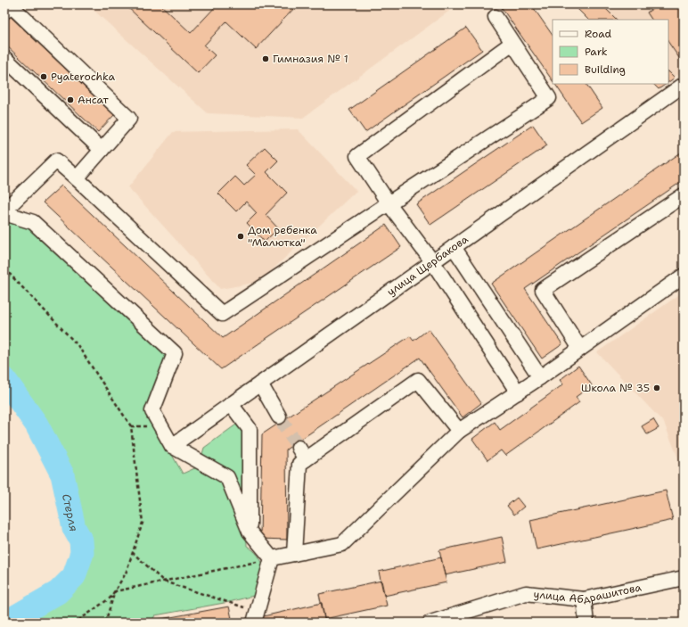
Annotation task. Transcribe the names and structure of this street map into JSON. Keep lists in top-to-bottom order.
{
  "streets": {
    "street": ["улица Щербакова", "улица Абдрашитова"]
  },
  "water": ["Стерля"],
  "places": [
    "Гимназия № 1",
    "Pyaterochka",
    "Ансат",
    "Дом ребенка \"Малютка\"",
    "Школа № 35"
  ],
  "legend": ["Road", "Park", "Building"]
}
